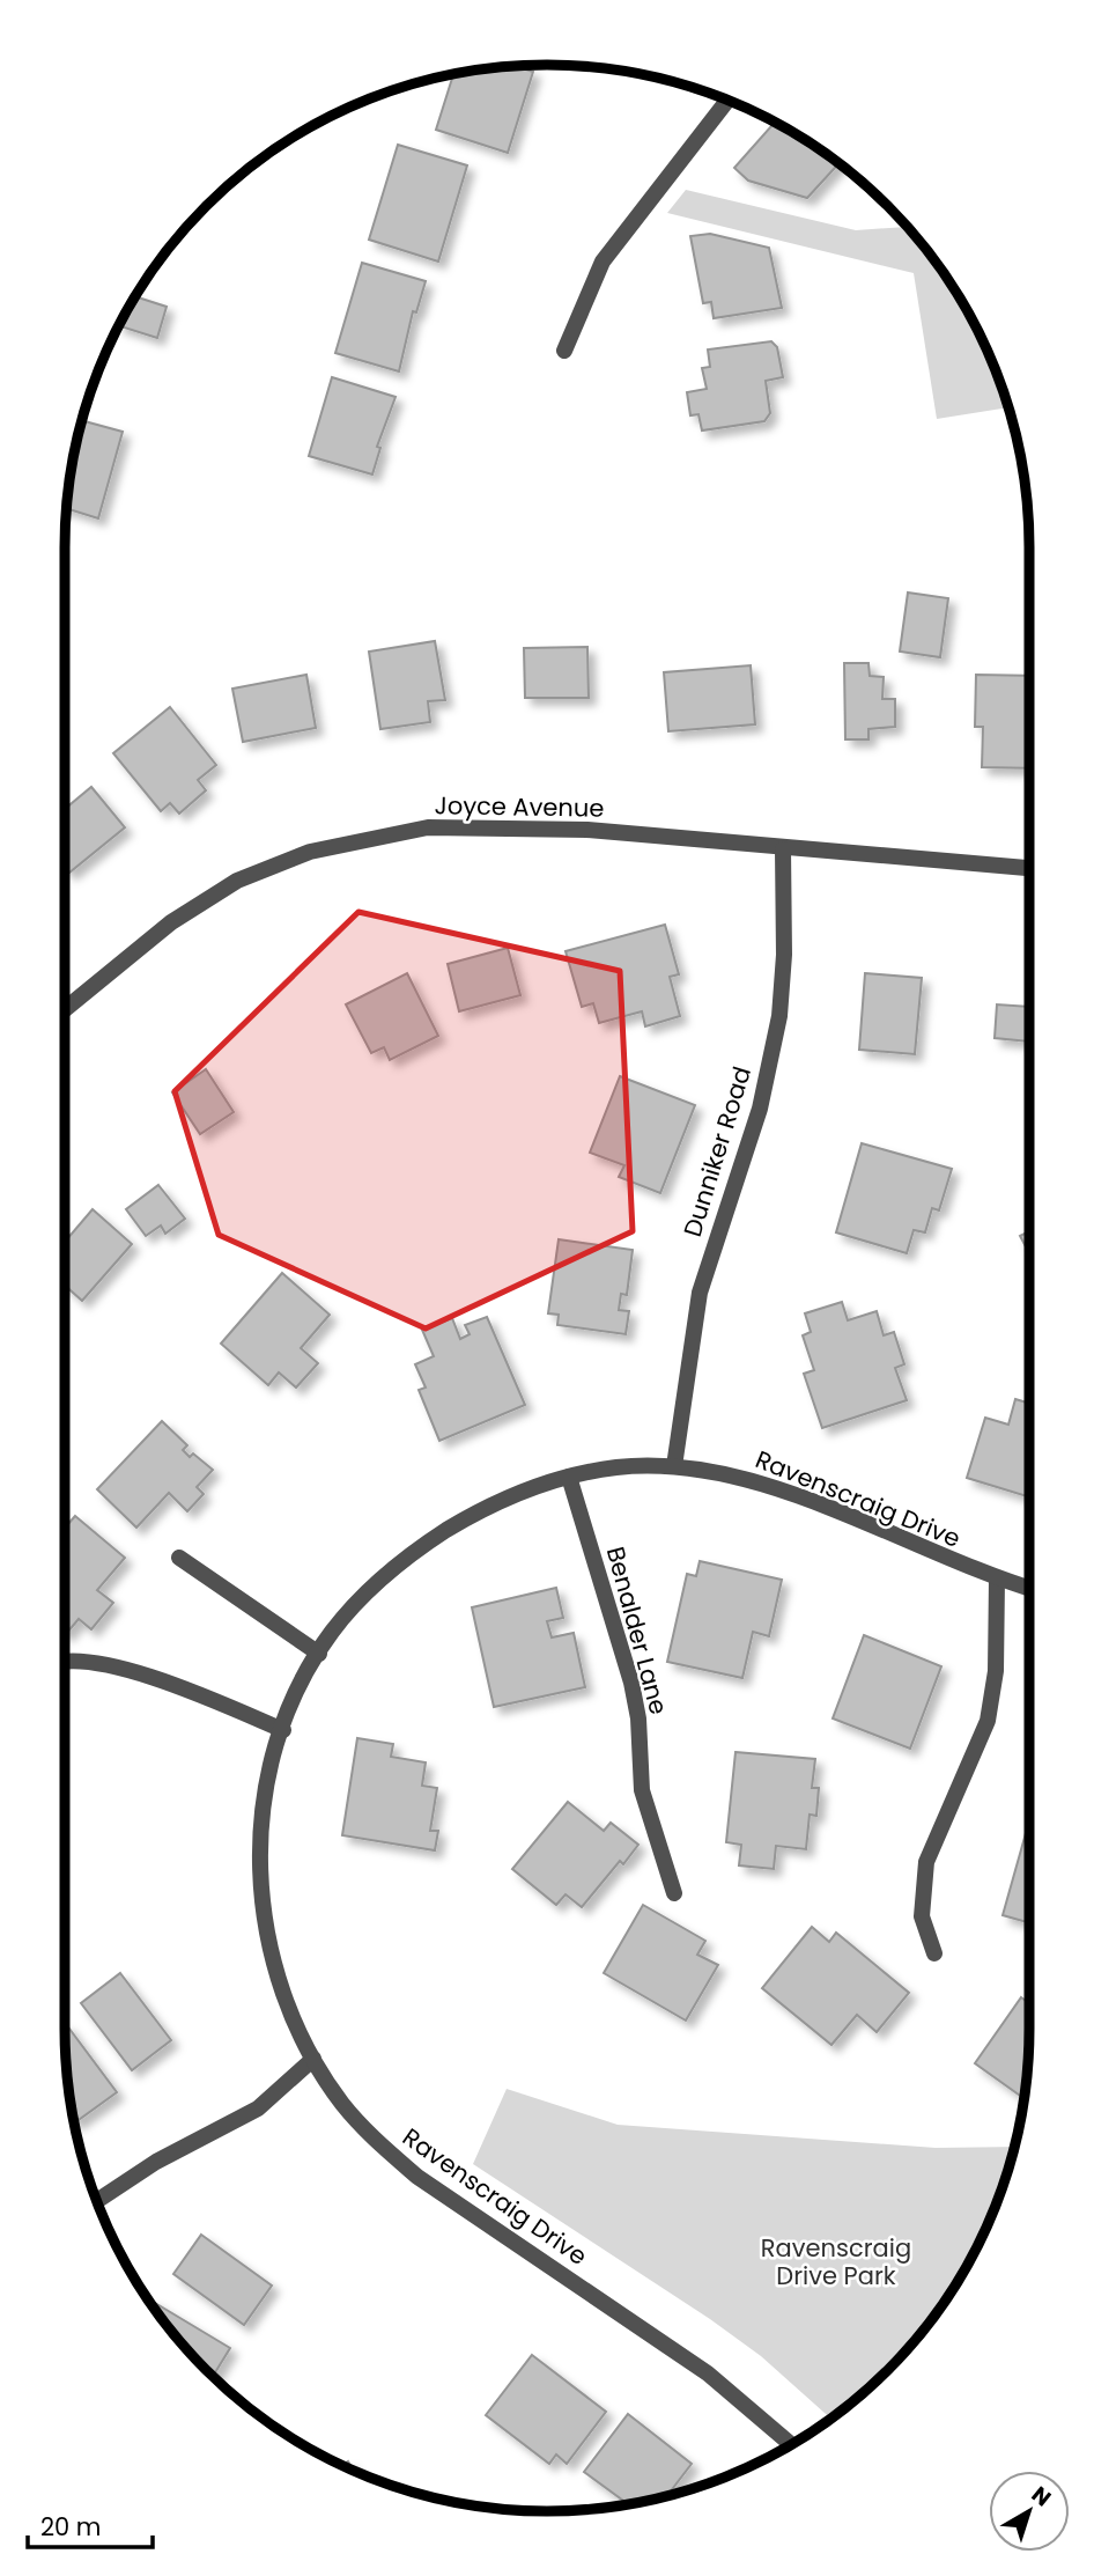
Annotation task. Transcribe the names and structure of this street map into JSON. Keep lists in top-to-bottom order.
{
  "streets": {
    "street": [
      "Joyce Avenue",
      "Dunniker Road",
      "Ravenscraig Drive",
      "Benalder Lane"
    ]
  },
  "crossings": [
    ["Joyce Avenue", "Dunniker Road"],
    ["Dunniker Road", "Ravenscraig Drive"],
    ["Ravenscraig Drive", "Benalder Lane"]
  ],
  "parks": ["Ravenscraig Drive Park"],
  "scale_bar": "20 m",
  "north": "top right"
}
